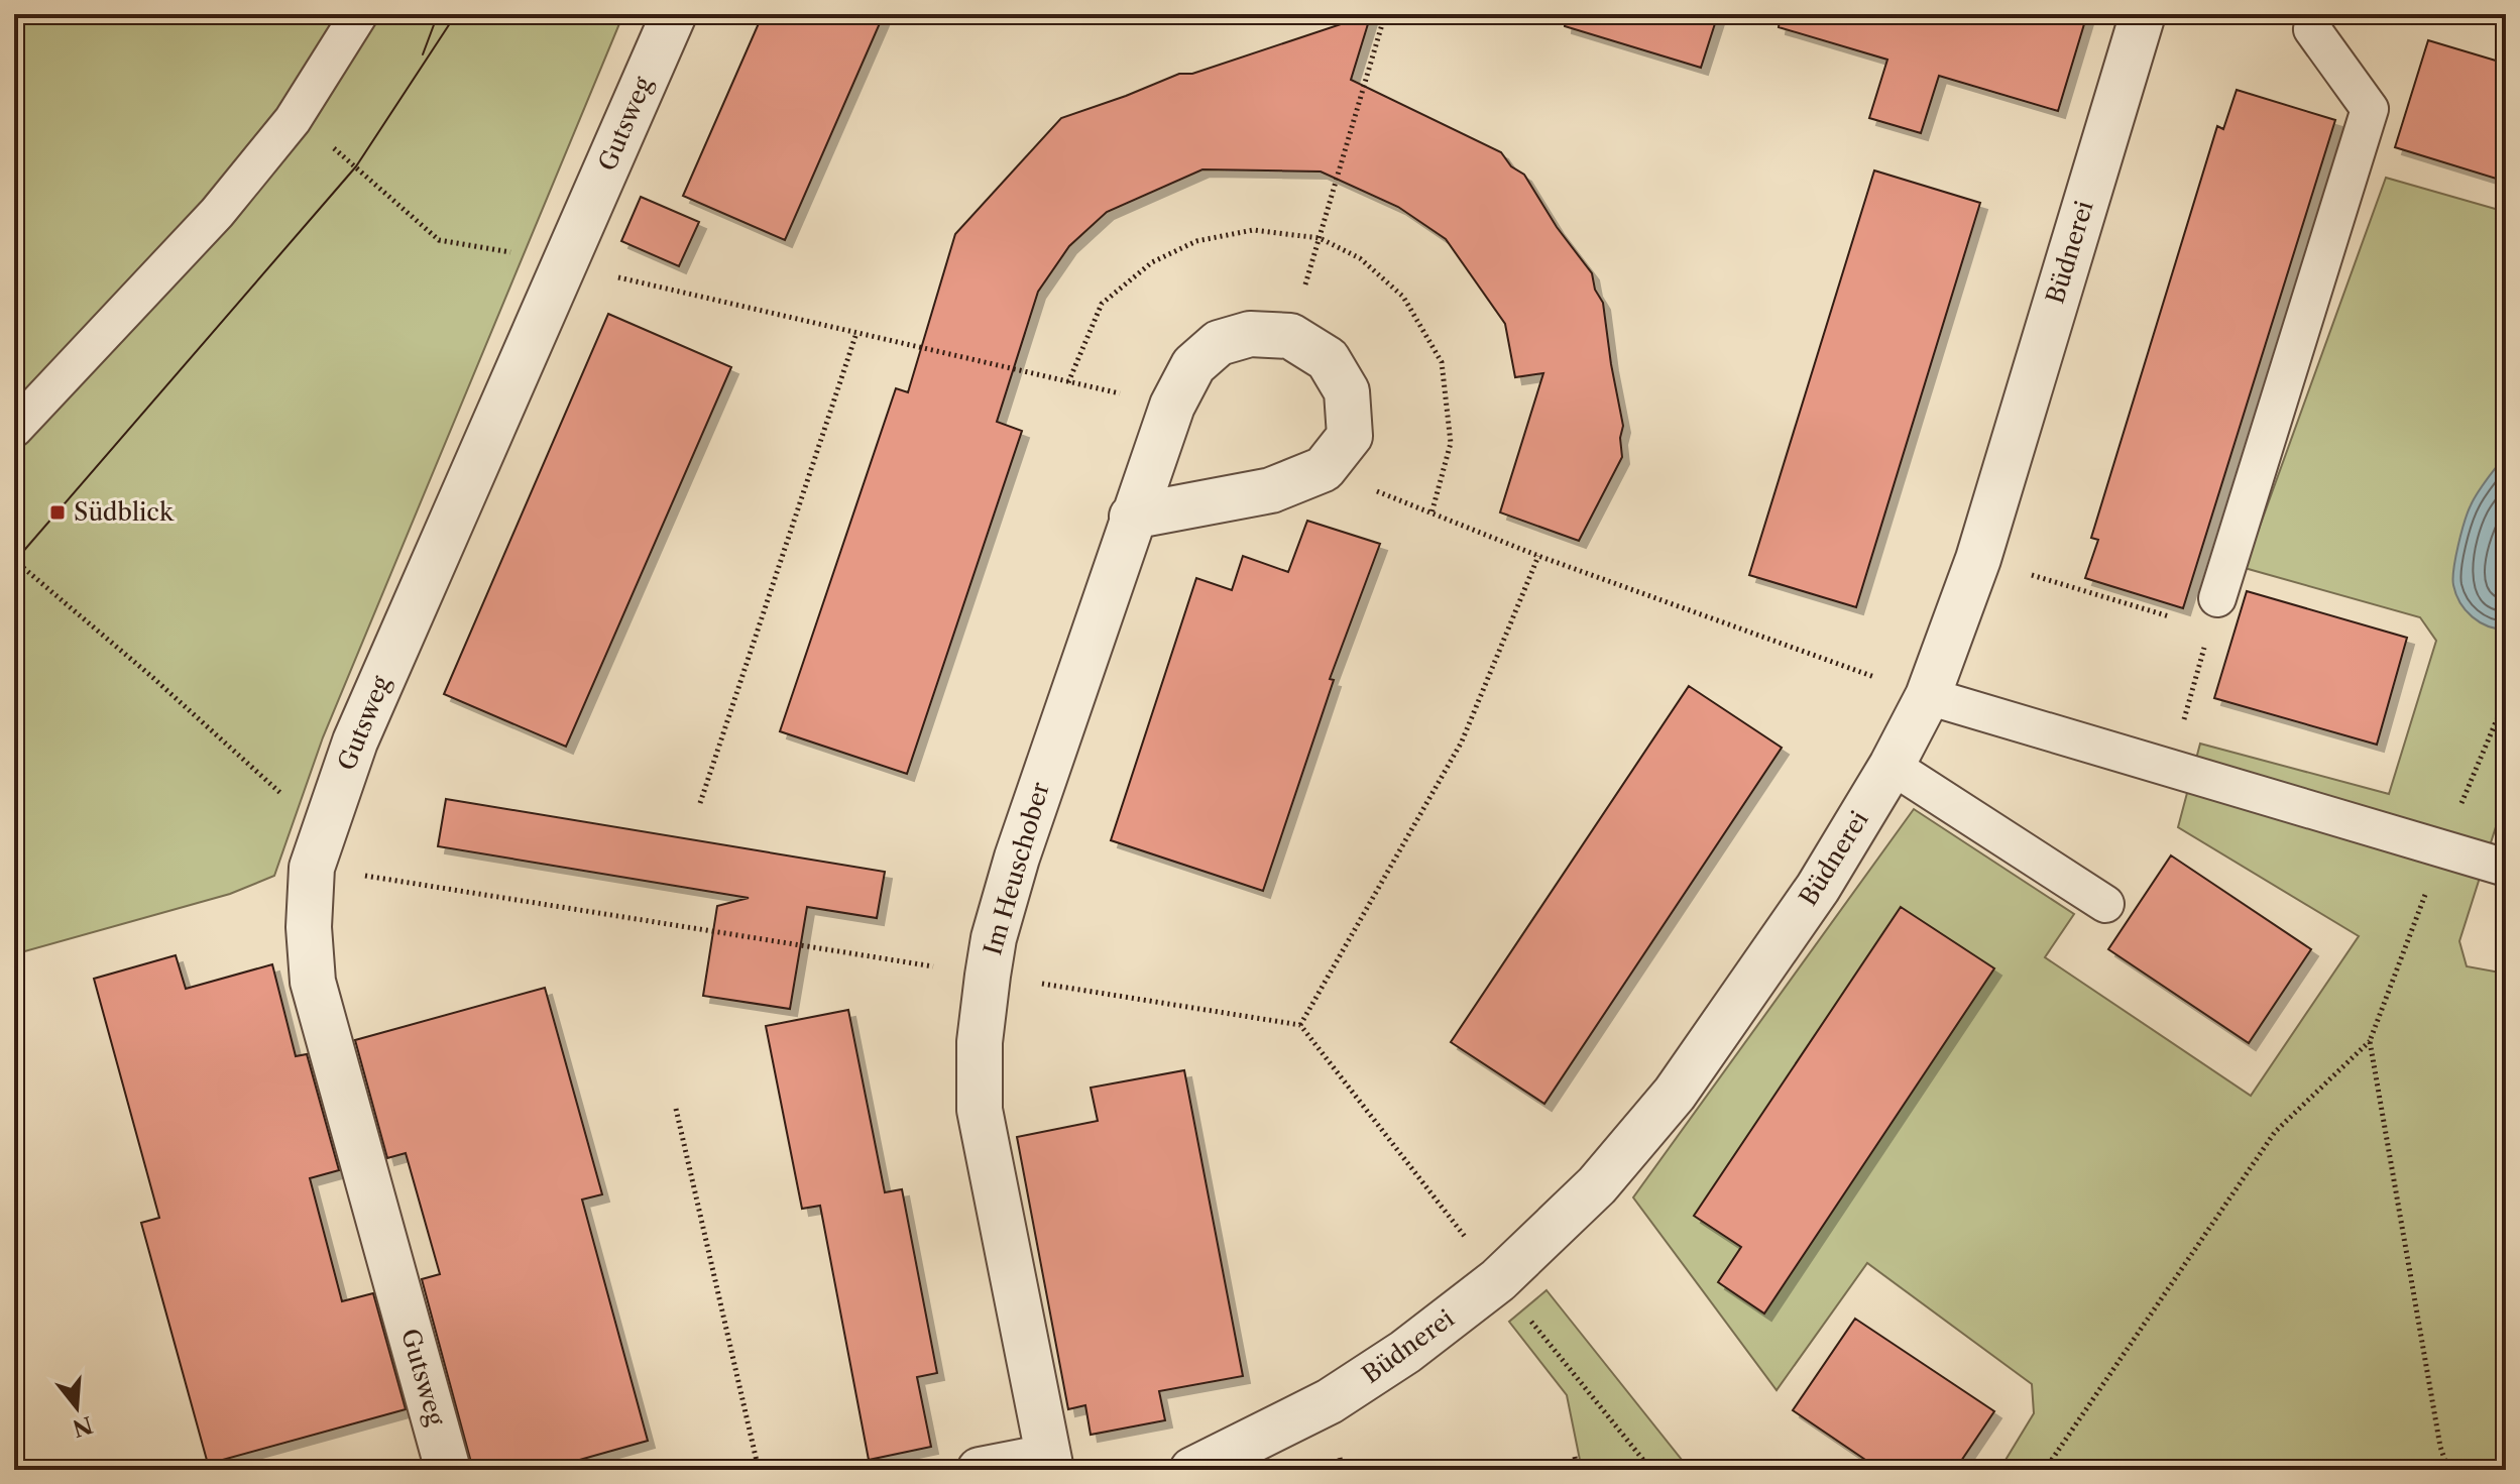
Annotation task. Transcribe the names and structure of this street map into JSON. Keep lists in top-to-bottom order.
{
  "streets": {
    "street": ["Gutsweg", "Büdnerei", "Im Heuschober"]
  },
  "places": {
    "transit": ["Südblick"]
  },
  "north": "bottom"
}
